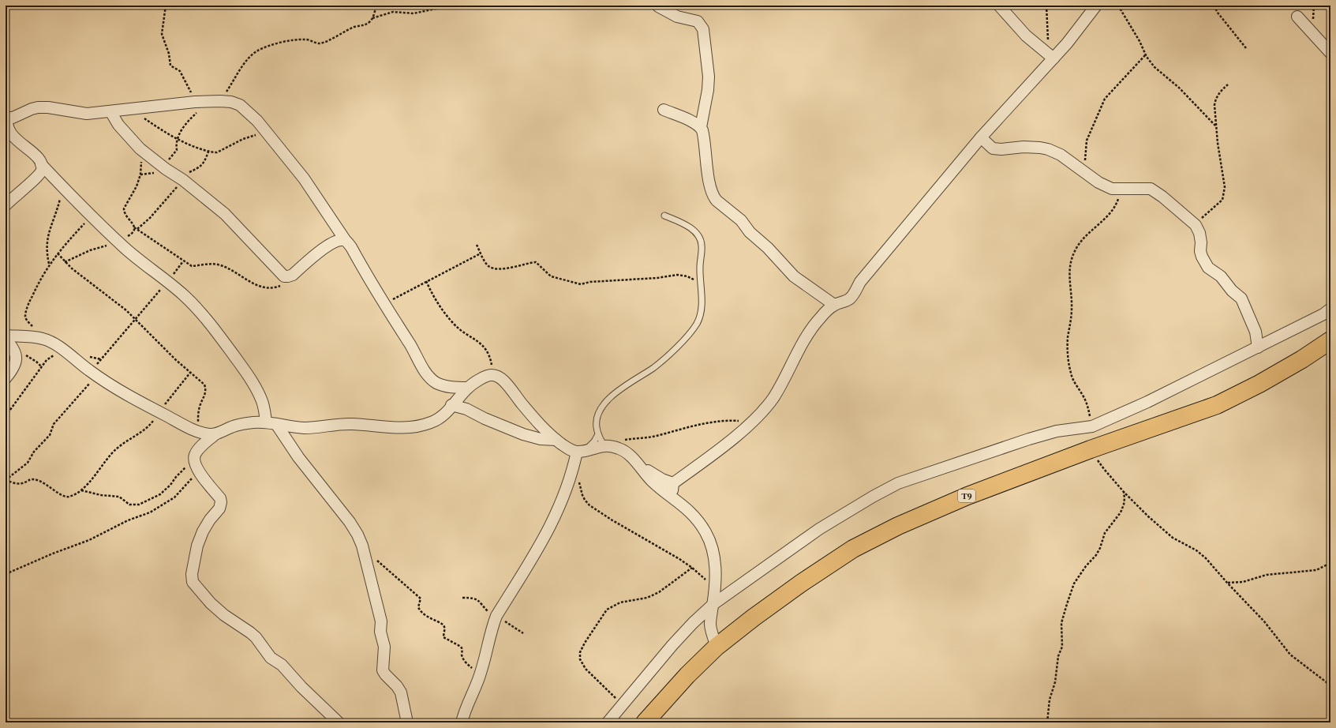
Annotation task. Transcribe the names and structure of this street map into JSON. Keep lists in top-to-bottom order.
{
  "streets": {
    "highway": ["T9"]
  }
}
